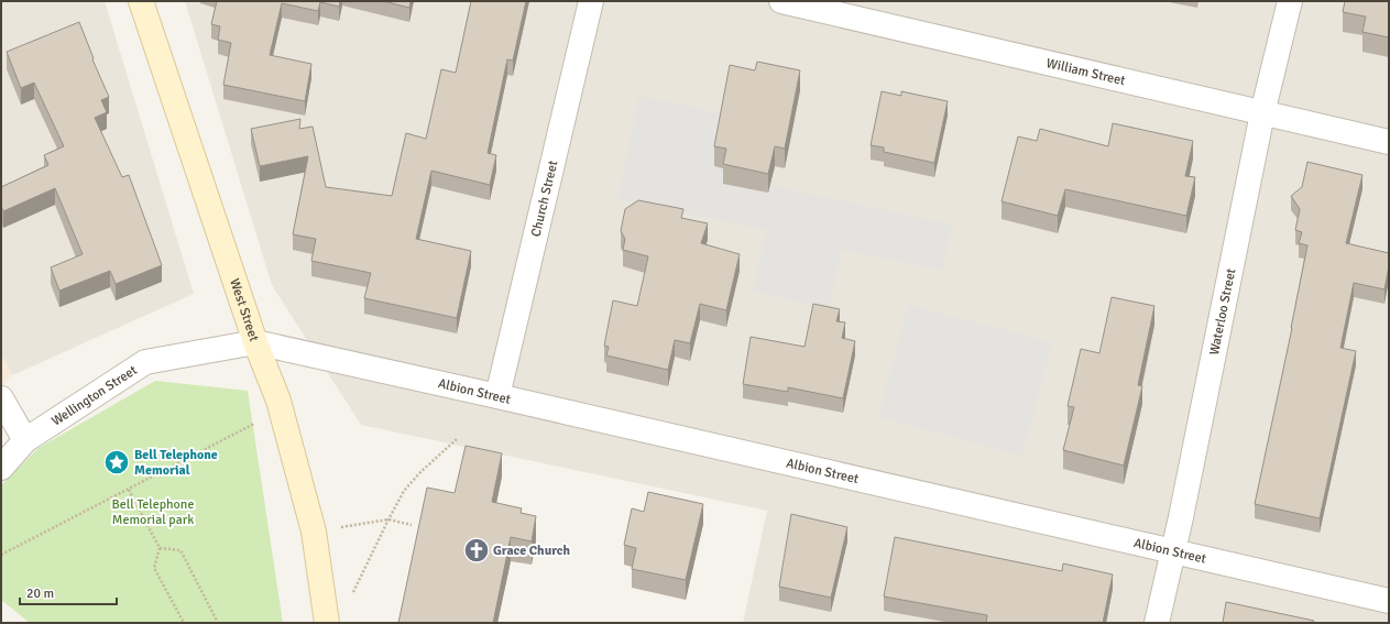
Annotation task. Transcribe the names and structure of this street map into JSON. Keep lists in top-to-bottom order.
{
  "streets": {
    "main road": ["West Street"],
    "street": [
      "William Street",
      "Church Street",
      "Waterloo Street",
      "Albion Street",
      "Wellington Street"
    ]
  },
  "crossings": [
    ["William Street", "Waterloo Street"],
    ["Church Street", "Albion Street"],
    ["West Street", "Albion Street"],
    ["West Street", "Wellington Street"],
    ["Waterloo Street", "Albion Street"],
    ["Albion Street", "Wellington Street"]
  ],
  "parks": ["Bell Telephone Memorial park"],
  "places": {
    "place": ["Bell Telephone Memorial"],
    "church": ["Grace Church"]
  },
  "scale_bar": "20 m"
}
